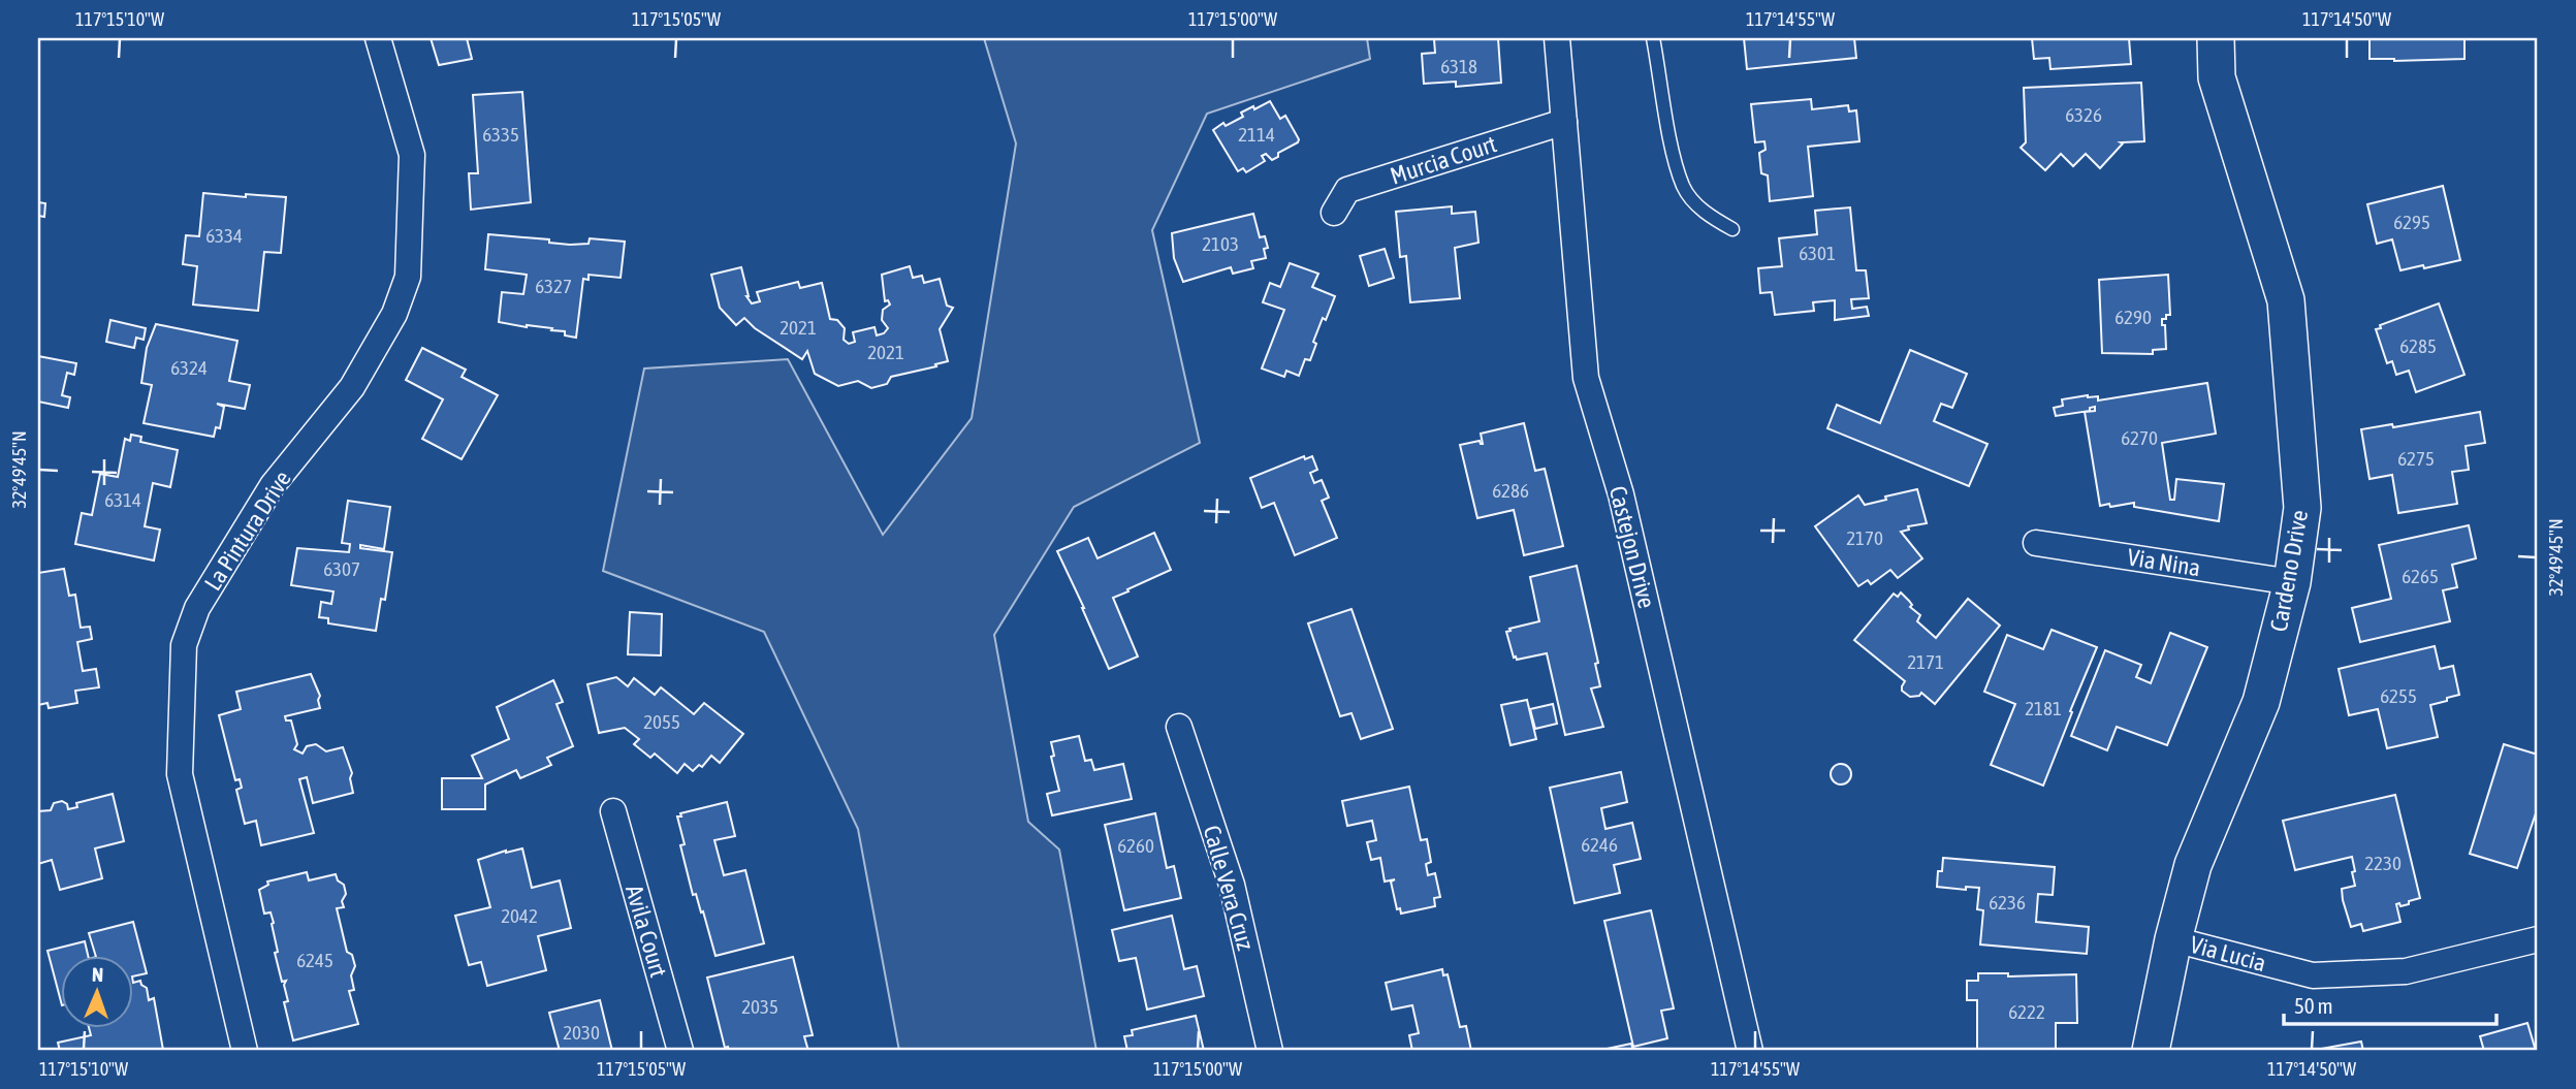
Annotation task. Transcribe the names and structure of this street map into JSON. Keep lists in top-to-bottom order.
{
  "streets": {
    "street": [
      "Murcia Court",
      "La Pintura Drive",
      "Castejon Drive",
      "Via Nina",
      "Cardeno Drive",
      "Calle Vera Cruz",
      "Avila Court",
      "Via Lucia"
    ]
  },
  "crossings": [
    ["Murcia Court", "Castejon Drive"],
    ["Via Nina", "Cardeno Drive"],
    ["Cardeno Drive", "Via Lucia"]
  ],
  "house_numbers": [
    "6318",
    "6326",
    "6335",
    "2114",
    "6295",
    "6334",
    "2103",
    "6301",
    "6327",
    "6290",
    "2021",
    "6285",
    "2021",
    "6324",
    "6270",
    "6275",
    "6286",
    "6314",
    "2170",
    "6307",
    "6265",
    "2171",
    "6255",
    "2181",
    "2055",
    "6246",
    "6260",
    "2230",
    "6236",
    "2042",
    "6245",
    "2035",
    "6222",
    "2030"
  ],
  "scale_bar": "50 m",
  "north": "top",
  "coordinates": [
    "117°15'10\"W",
    "117°15'05\"W",
    "117°15'00\"W",
    "117°14'55\"W",
    "117°14'50\"W",
    "32°49'45\"N"
  ]
}
